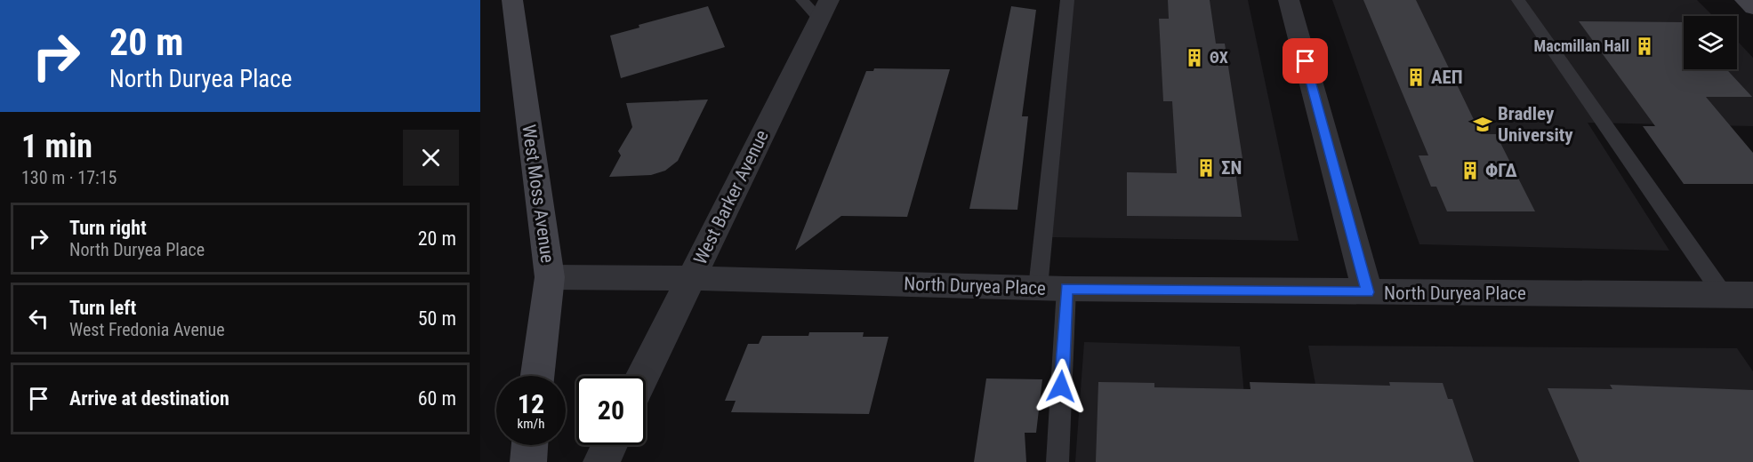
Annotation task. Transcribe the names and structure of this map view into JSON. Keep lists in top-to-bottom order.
{
  "streets": {
    "street": ["West Moss Avenue", "West Barker Avenue", "North Duryea Place"]
  },
  "crossings": [
    ["West Moss Avenue", "North Duryea Place"],
    ["West Barker Avenue", "North Duryea Place"]
  ],
  "places": {
    "building": [
      "Macmillan Hall",
      "ΘΧ",
      "ΑΕΠ",
      "ΣΝ",
      "ΦΓΔ"
    ],
    "school or university": ["Bradley University"]
  },
  "page": {
    "turn": ["20 m", "North Duryea Place"],
    "heading": ["1 min", "130 m · 17:15"],
    "list": [
      {
        "name": "Turn right",
        "note": "North Duryea Place",
        "value": "20 m"
      },
      {
        "name": "Turn left",
        "note": "West Fredonia Avenue",
        "value": "50 m"
      },
      {
        "name": "Arrive at destination",
        "value": "60 m"
      }
    ],
    "speed": "12 km/h",
    "limit": "20"
  }
}
